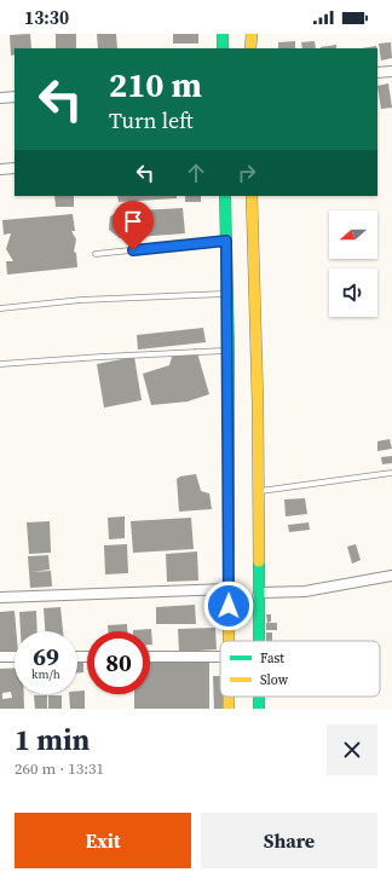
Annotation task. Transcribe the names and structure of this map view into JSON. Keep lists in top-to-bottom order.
{
  "legend": ["Fast", "Slow"],
  "north": "left",
  "page": {
    "status": "13:30",
    "turn": ["210 m", "Turn left"],
    "speed": "69 km/h",
    "limit": "80",
    "heading": ["1 min", "260 m · 13:31"],
    "buttons": ["Exit", "Share"]
  }
}
